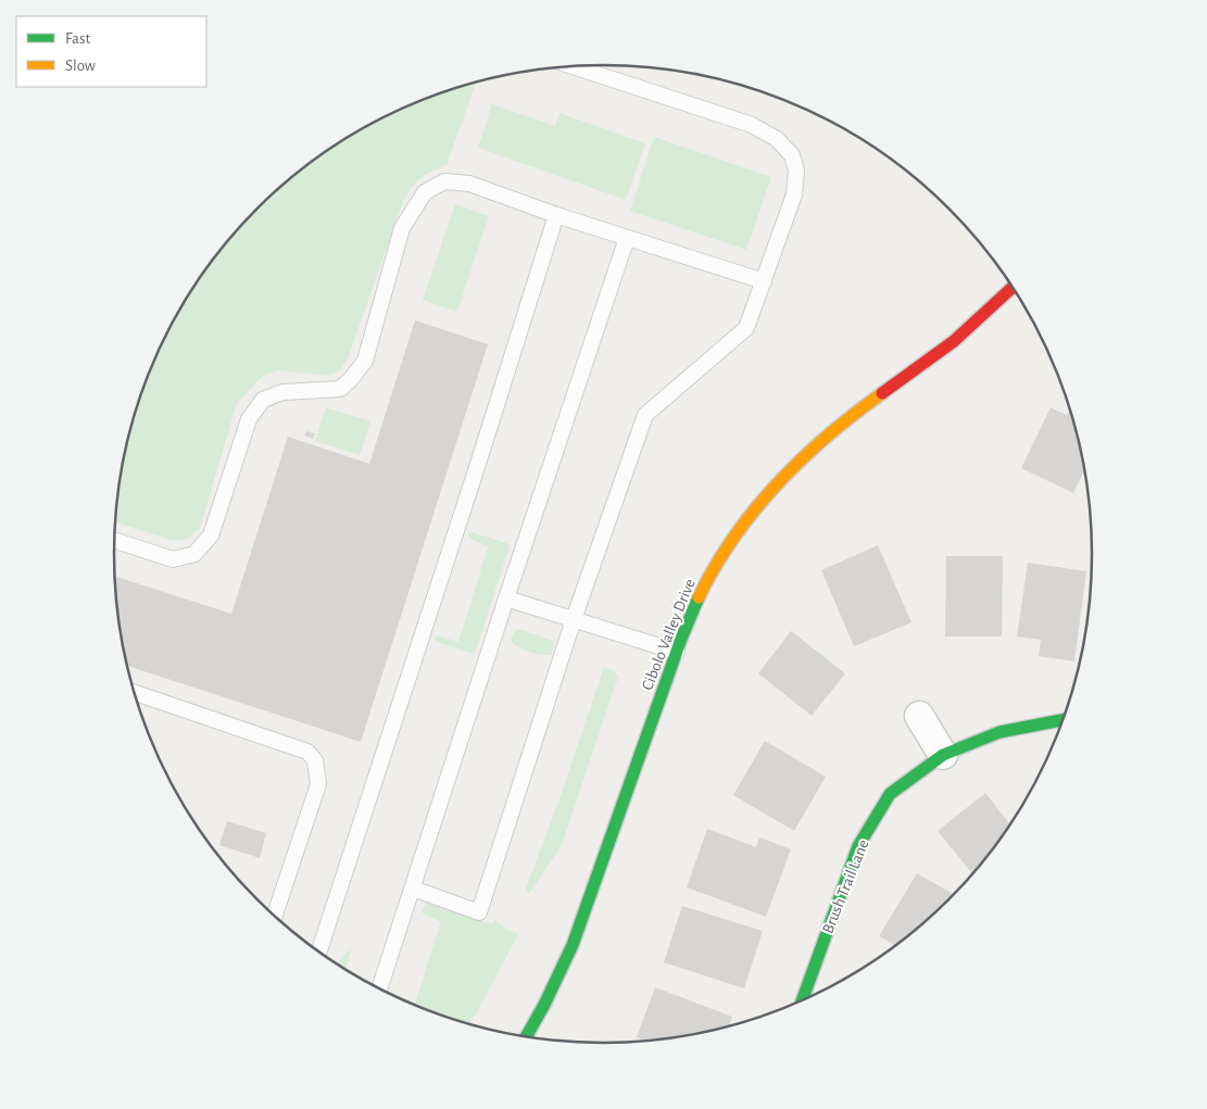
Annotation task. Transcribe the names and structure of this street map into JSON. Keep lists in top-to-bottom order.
{
  "streets": {
    "main road": ["Cibolo Valley Drive", "Brush Trail Lane"]
  },
  "legend": ["Fast", "Slow"]
}
